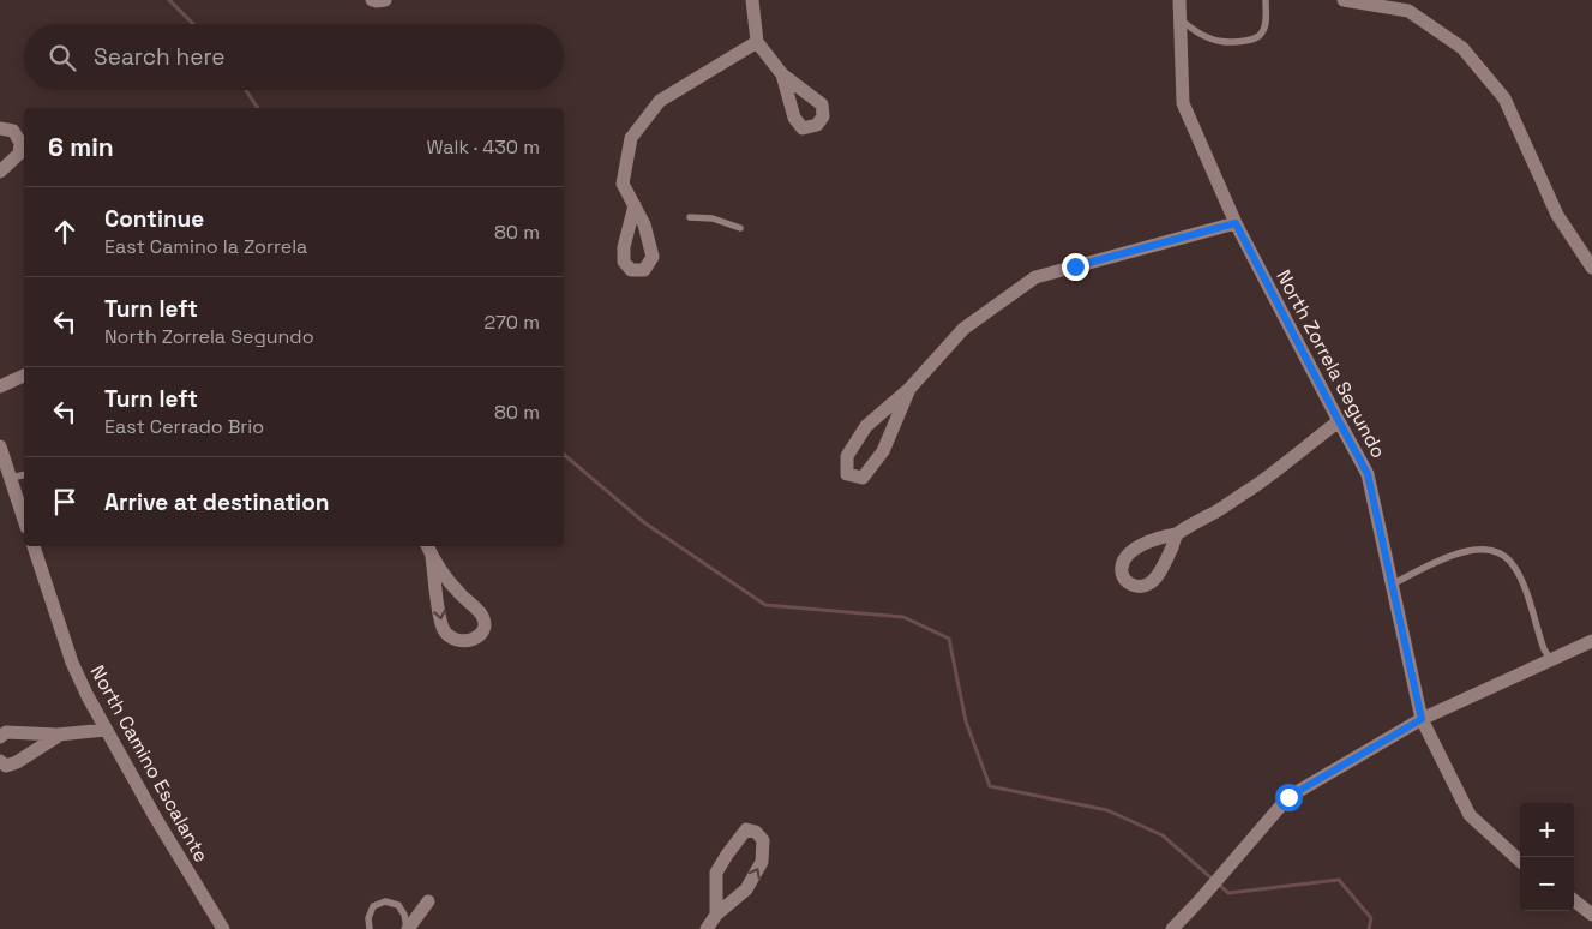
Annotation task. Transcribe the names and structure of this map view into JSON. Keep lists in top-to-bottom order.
{
  "streets": {
    "street": ["North Zorrela Segundo", "North Camino Escalante"]
  },
  "page": {
    "search": "Search here",
    "heading": ["6 min", "Walk · 430 m"],
    "list": [
      ["Continue", "East Camino la Zorrela", "80 m"],
      ["Turn left", "North Zorrela Segundo", "270 m"],
      ["Turn left", "East Cerrado Brio", "80 m"],
      "Arrive at destination"
    ],
    "map_buttons": ["+", "−"]
  }
}
